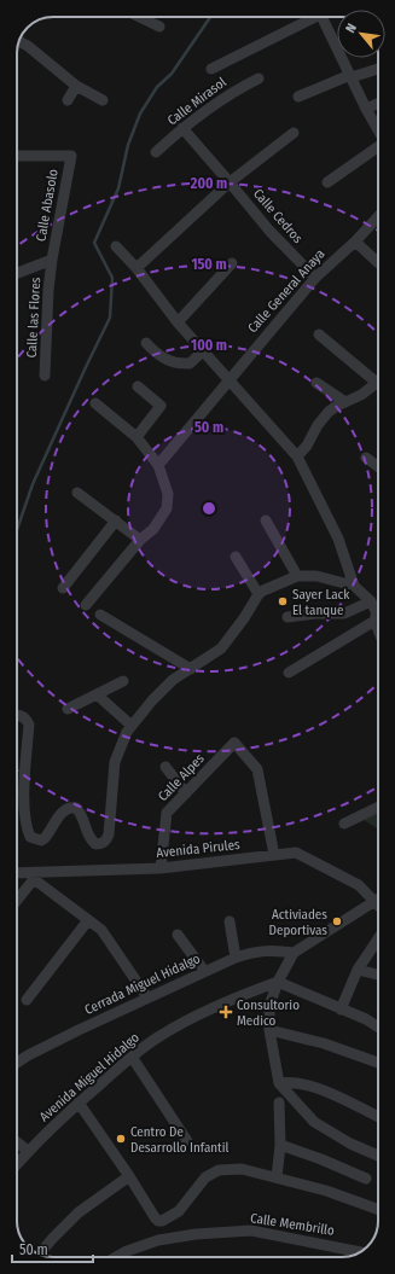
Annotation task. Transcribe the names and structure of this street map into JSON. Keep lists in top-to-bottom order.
{
  "streets": {
    "street": [
      "Calle Mirasol",
      "Calle Abasolo",
      "Calle Cedros",
      "Calle General Anaya",
      "Calle las Flores",
      "Calle Alpes",
      "Avenida Pirules",
      "Cerrada Miguel Hidalgo",
      "Avenida Miguel Hidalgo",
      "Calle Membrillo"
    ]
  },
  "crossings": [
    ["Calle Mirasol", "Calle Cedros"],
    ["Calle Abasolo", "Calle las Flores"],
    ["Calle Cedros", "Calle General Anaya"],
    ["Calle Alpes", "Avenida Pirules"]
  ],
  "places": {
    "other": ["Sayer Lack El tanque", "Activiades Deportivas", "Centro De Desarrollo Infantil"],
    "health": ["Consultorio Medico"]
  },
  "scale_bar": "50 m",
  "north": "top left",
  "rings": [
    "200 m",
    "150 m",
    "100 m",
    "50 m"
  ]
}
